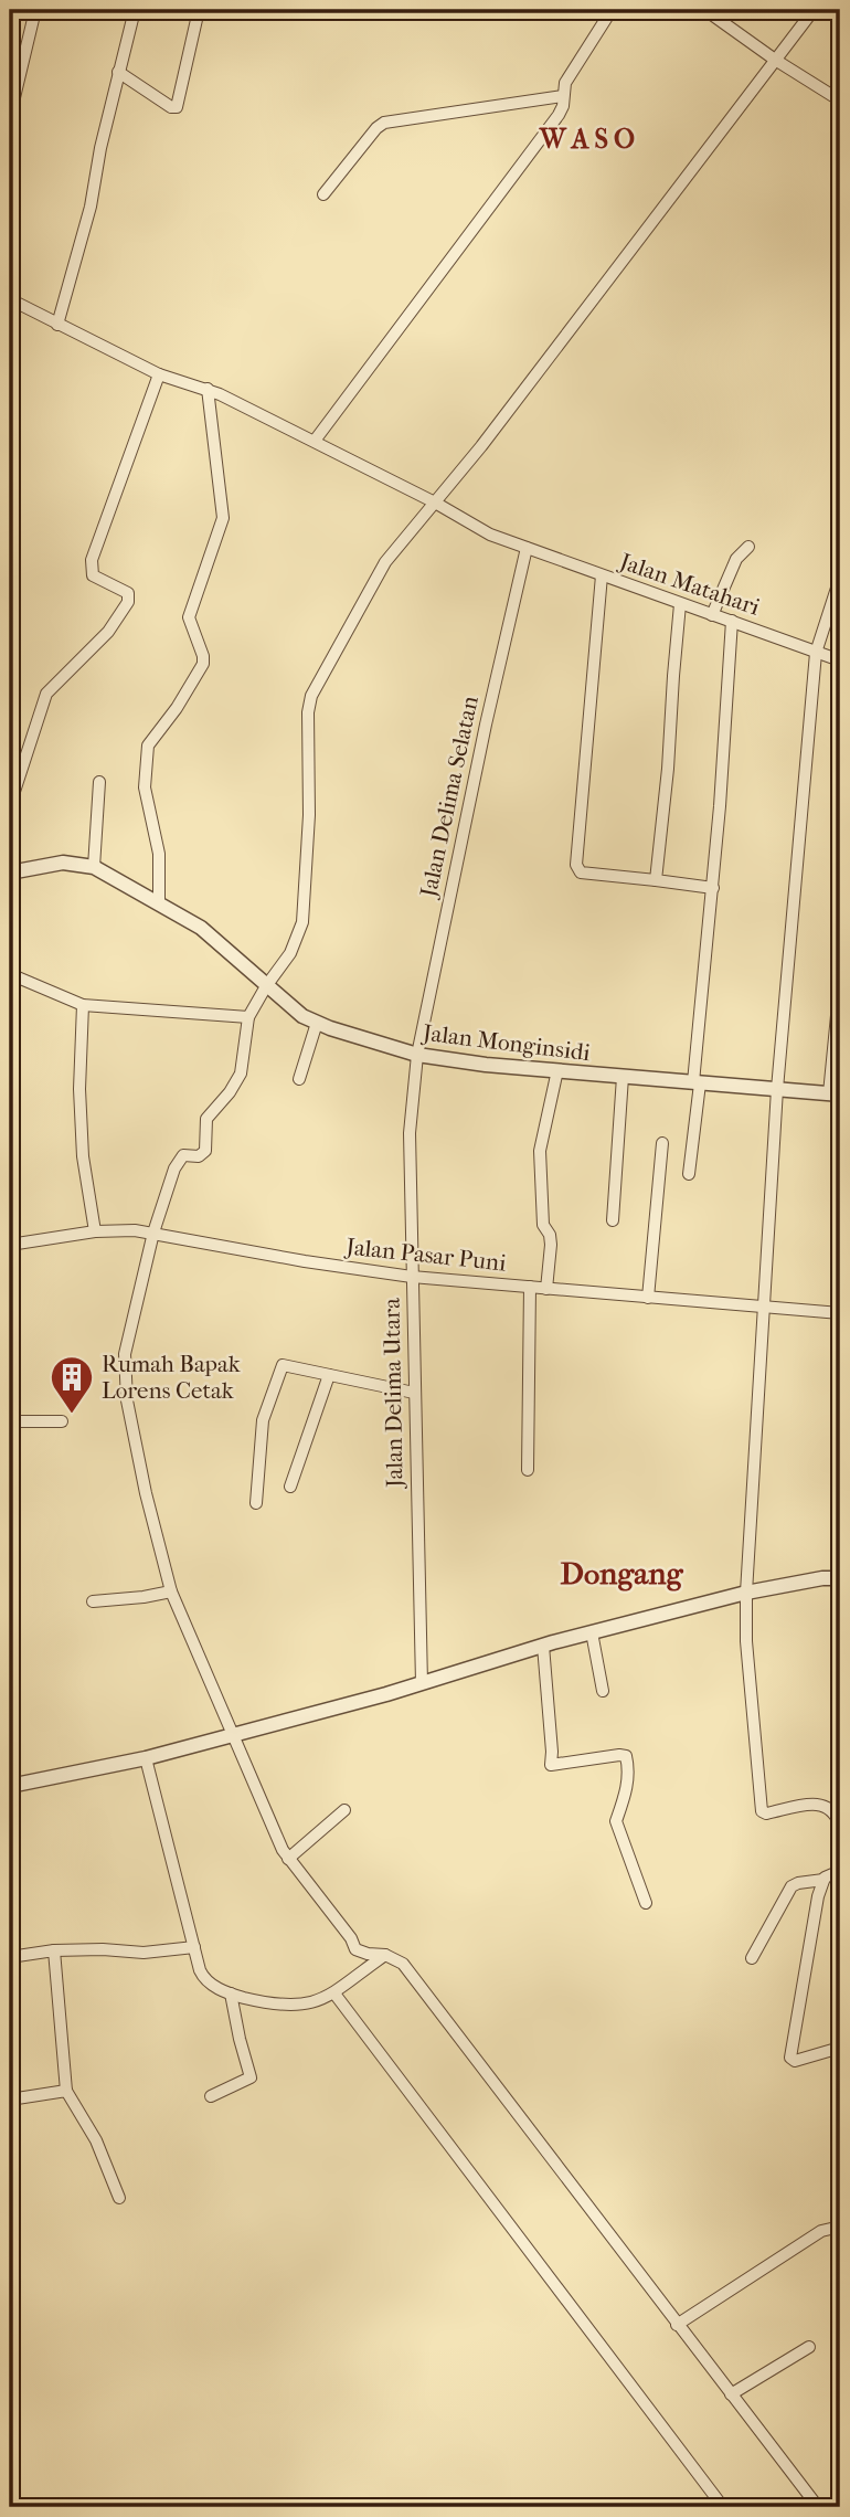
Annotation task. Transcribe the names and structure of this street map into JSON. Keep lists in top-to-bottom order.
{
  "streets": {
    "street": [
      "Jalan Matahari",
      "Jalan Delima Selatan",
      "Jalan Monginsidi",
      "Jalan Pasar Puni",
      "Jalan Delima Utara"
    ]
  },
  "crossings": [
    ["Jalan Matahari", "Jalan Delima Selatan"],
    ["Jalan Delima Selatan", "Jalan Monginsidi"],
    ["Jalan Delima Selatan", "Jalan Delima Utara"],
    ["Jalan Monginsidi", "Jalan Delima Utara"],
    ["Jalan Pasar Puni", "Jalan Delima Utara"]
  ],
  "districts": ["W A S O", "Dongang"],
  "places": {
    "building": ["Rumah Bapak Lorens Cetak"]
  }
}
